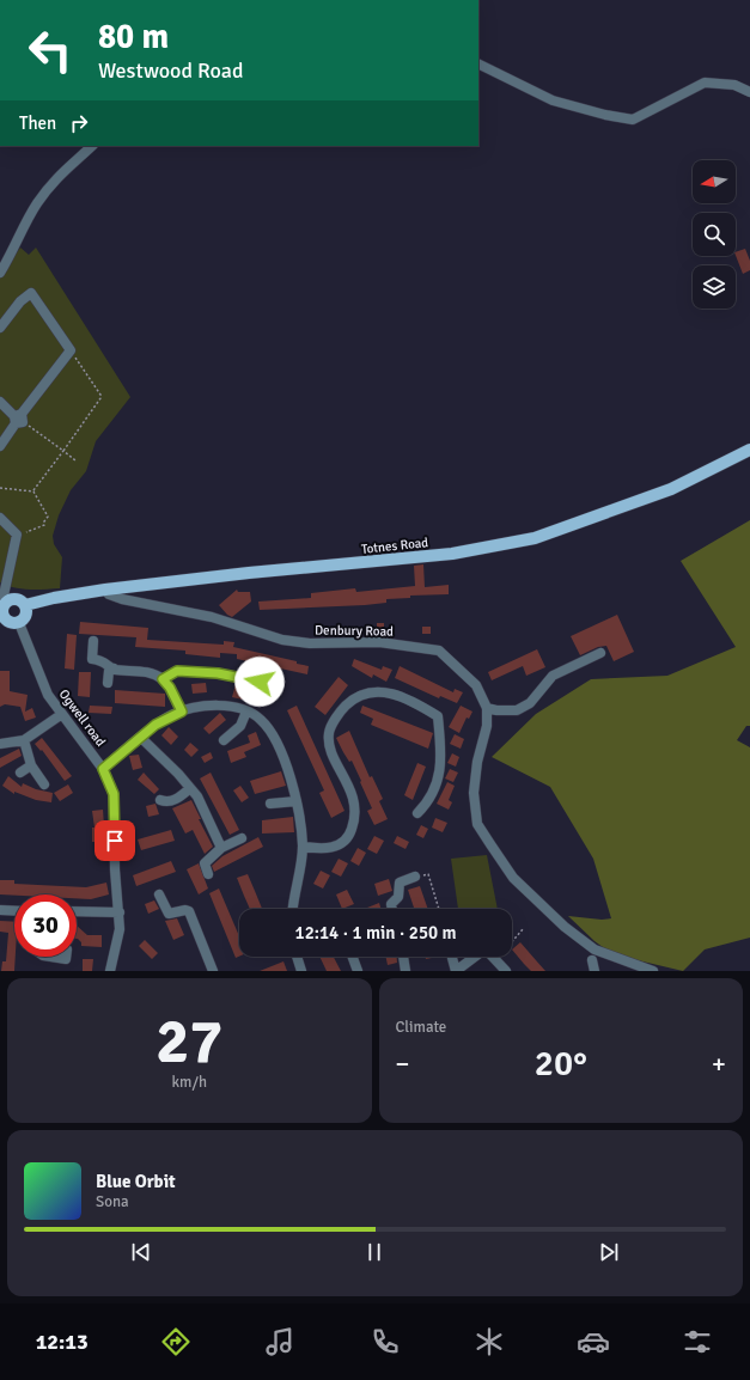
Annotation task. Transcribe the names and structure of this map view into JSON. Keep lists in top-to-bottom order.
{
  "streets": {
    "main road": ["Totnes Road"],
    "street": ["Denbury Road", "Ogwell road"]
  },
  "crossings": [
    ["Totnes Road", "Denbury Road"],
    ["Totnes Road", "Ogwell road"]
  ],
  "north": "left",
  "page": {
    "turn": ["80 m", "Westwood Road"],
    "then": "Then",
    "limit": "30",
    "trip": "12:14 · 1 min · 250 m",
    "tile": [
      ["27", "km/h"],
      "Climate"
    ],
    "heat": ["−", "20°", "+"],
    "song": ["Blue Orbit", "Sona"],
    "tabs": "12:13"
  }
}
